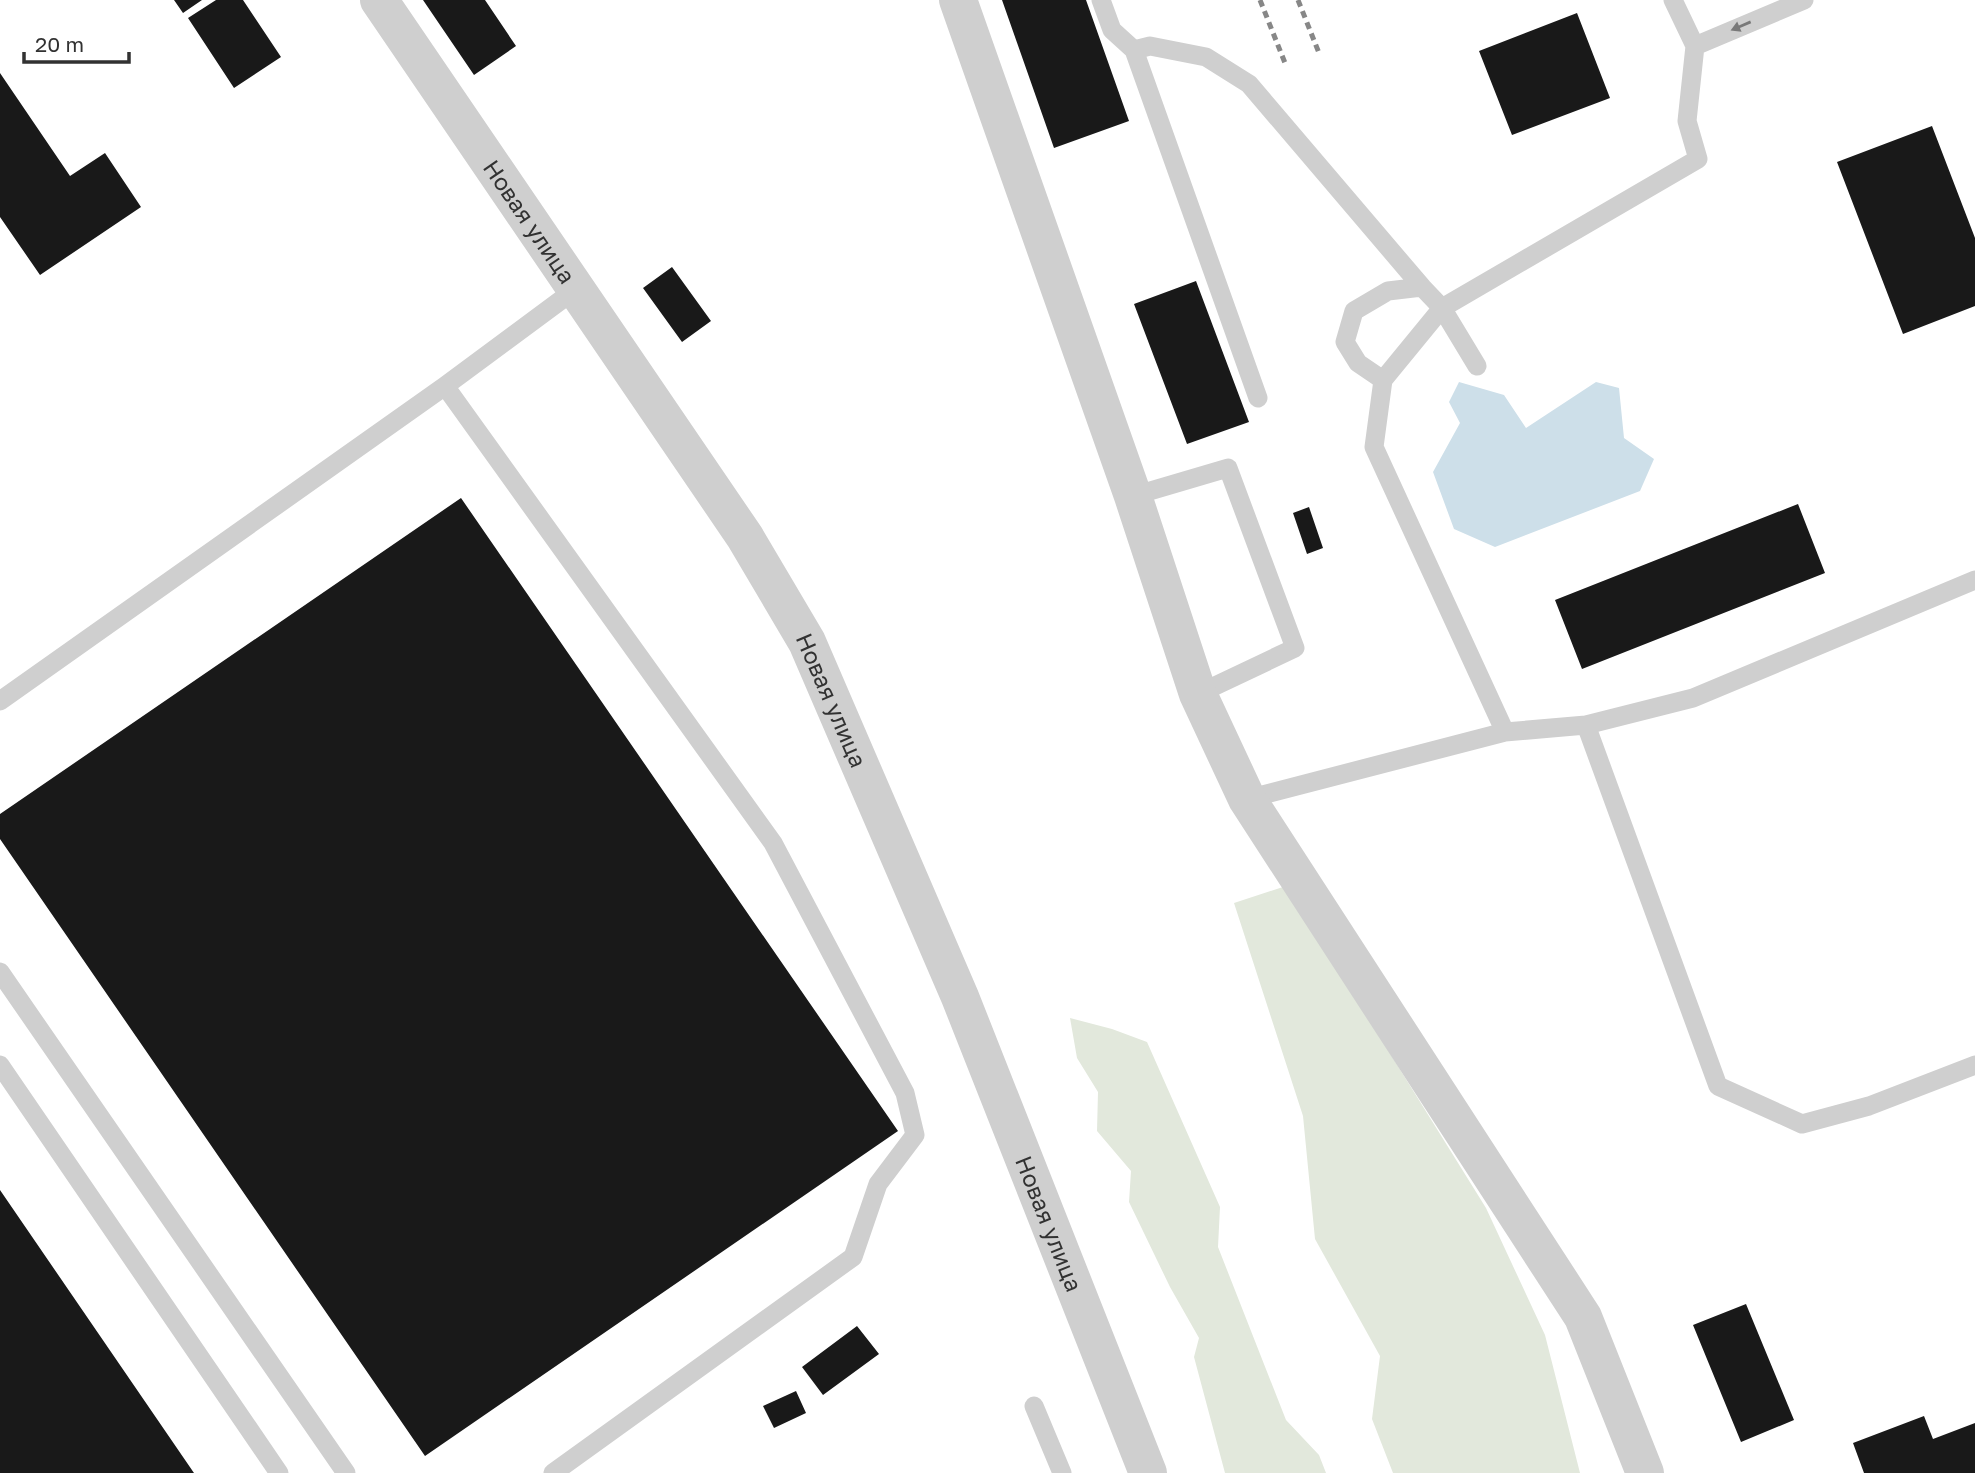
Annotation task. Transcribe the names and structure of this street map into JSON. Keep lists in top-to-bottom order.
{
  "streets": {
    "street": ["Новая улица"]
  },
  "scale_bar": "20 m"
}
